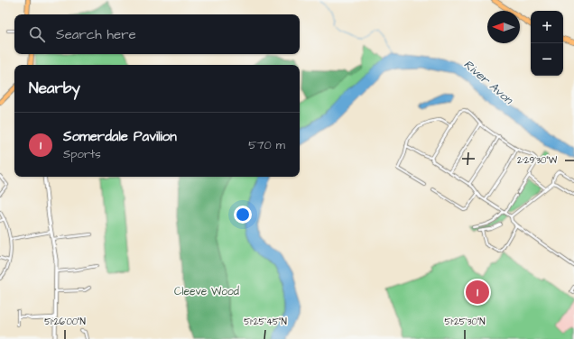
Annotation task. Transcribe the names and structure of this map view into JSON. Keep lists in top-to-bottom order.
{
  "water": ["River Avon"],
  "parks": ["Cleeve Wood"],
  "north": "left",
  "page": {
    "map_buttons": ["+", "−"],
    "search": "Search here",
    "heading": "Nearby",
    "list": [
      {
        "mark": "1",
        "name": "Somerdale Pavilion",
        "note": "Sports",
        "value": "570 m"
      }
    ],
    "pins": "1"
  },
  "coordinates": [
    "2°29'30\"W",
    "51°26'00\"N",
    "51°25'45\"N",
    "51°25'30\"N"
  ]
}
